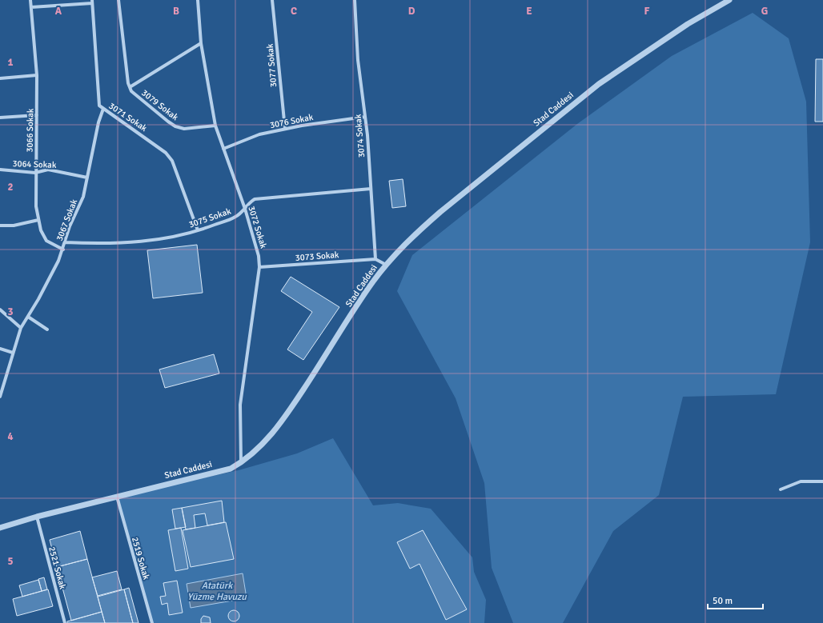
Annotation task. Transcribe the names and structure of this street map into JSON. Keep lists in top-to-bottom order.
{
  "streets": {
    "street": [
      "3077 Sokak",
      "3079 Sokak",
      "Stad Caddesi",
      "3071 Sokak",
      "3076 Sokak",
      "3066 Sokak",
      "3074 Sokak",
      "3064 Sokak",
      "3075 Sokak",
      "3067 Sokak",
      "3072 Sokak",
      "3073 Sokak",
      "2519 Sokak",
      "2521 Sokak"
    ]
  },
  "crossings": [
    ["3077 Sokak", "3076 Sokak"],
    ["3079 Sokak", "3072 Sokak"],
    ["Stad Caddesi", "3072 Sokak"],
    ["Stad Caddesi", "2519 Sokak"],
    ["Stad Caddesi", "2521 Sokak"],
    ["3071 Sokak", "3075 Sokak"],
    ["3071 Sokak", "3067 Sokak"],
    ["3076 Sokak", "3074 Sokak"],
    ["3076 Sokak", "3072 Sokak"],
    ["3066 Sokak", "3064 Sokak"],
    ["3066 Sokak", "3067 Sokak"],
    ["3074 Sokak", "3075 Sokak"],
    ["3074 Sokak", "3073 Sokak"],
    ["3064 Sokak", "3067 Sokak"],
    ["3075 Sokak", "3067 Sokak"],
    ["3075 Sokak", "3072 Sokak"],
    ["3072 Sokak", "3073 Sokak"]
  ],
  "water": ["Atatürk Yüzme Havuzu"],
  "scale_bar": "50 m",
  "grid": {
    "columns": [
      "A",
      "B",
      "C",
      "D",
      "E",
      "F",
      "G"
    ],
    "rows": [
      "1",
      "2",
      "3",
      "4",
      "5"
    ]
  }
}
